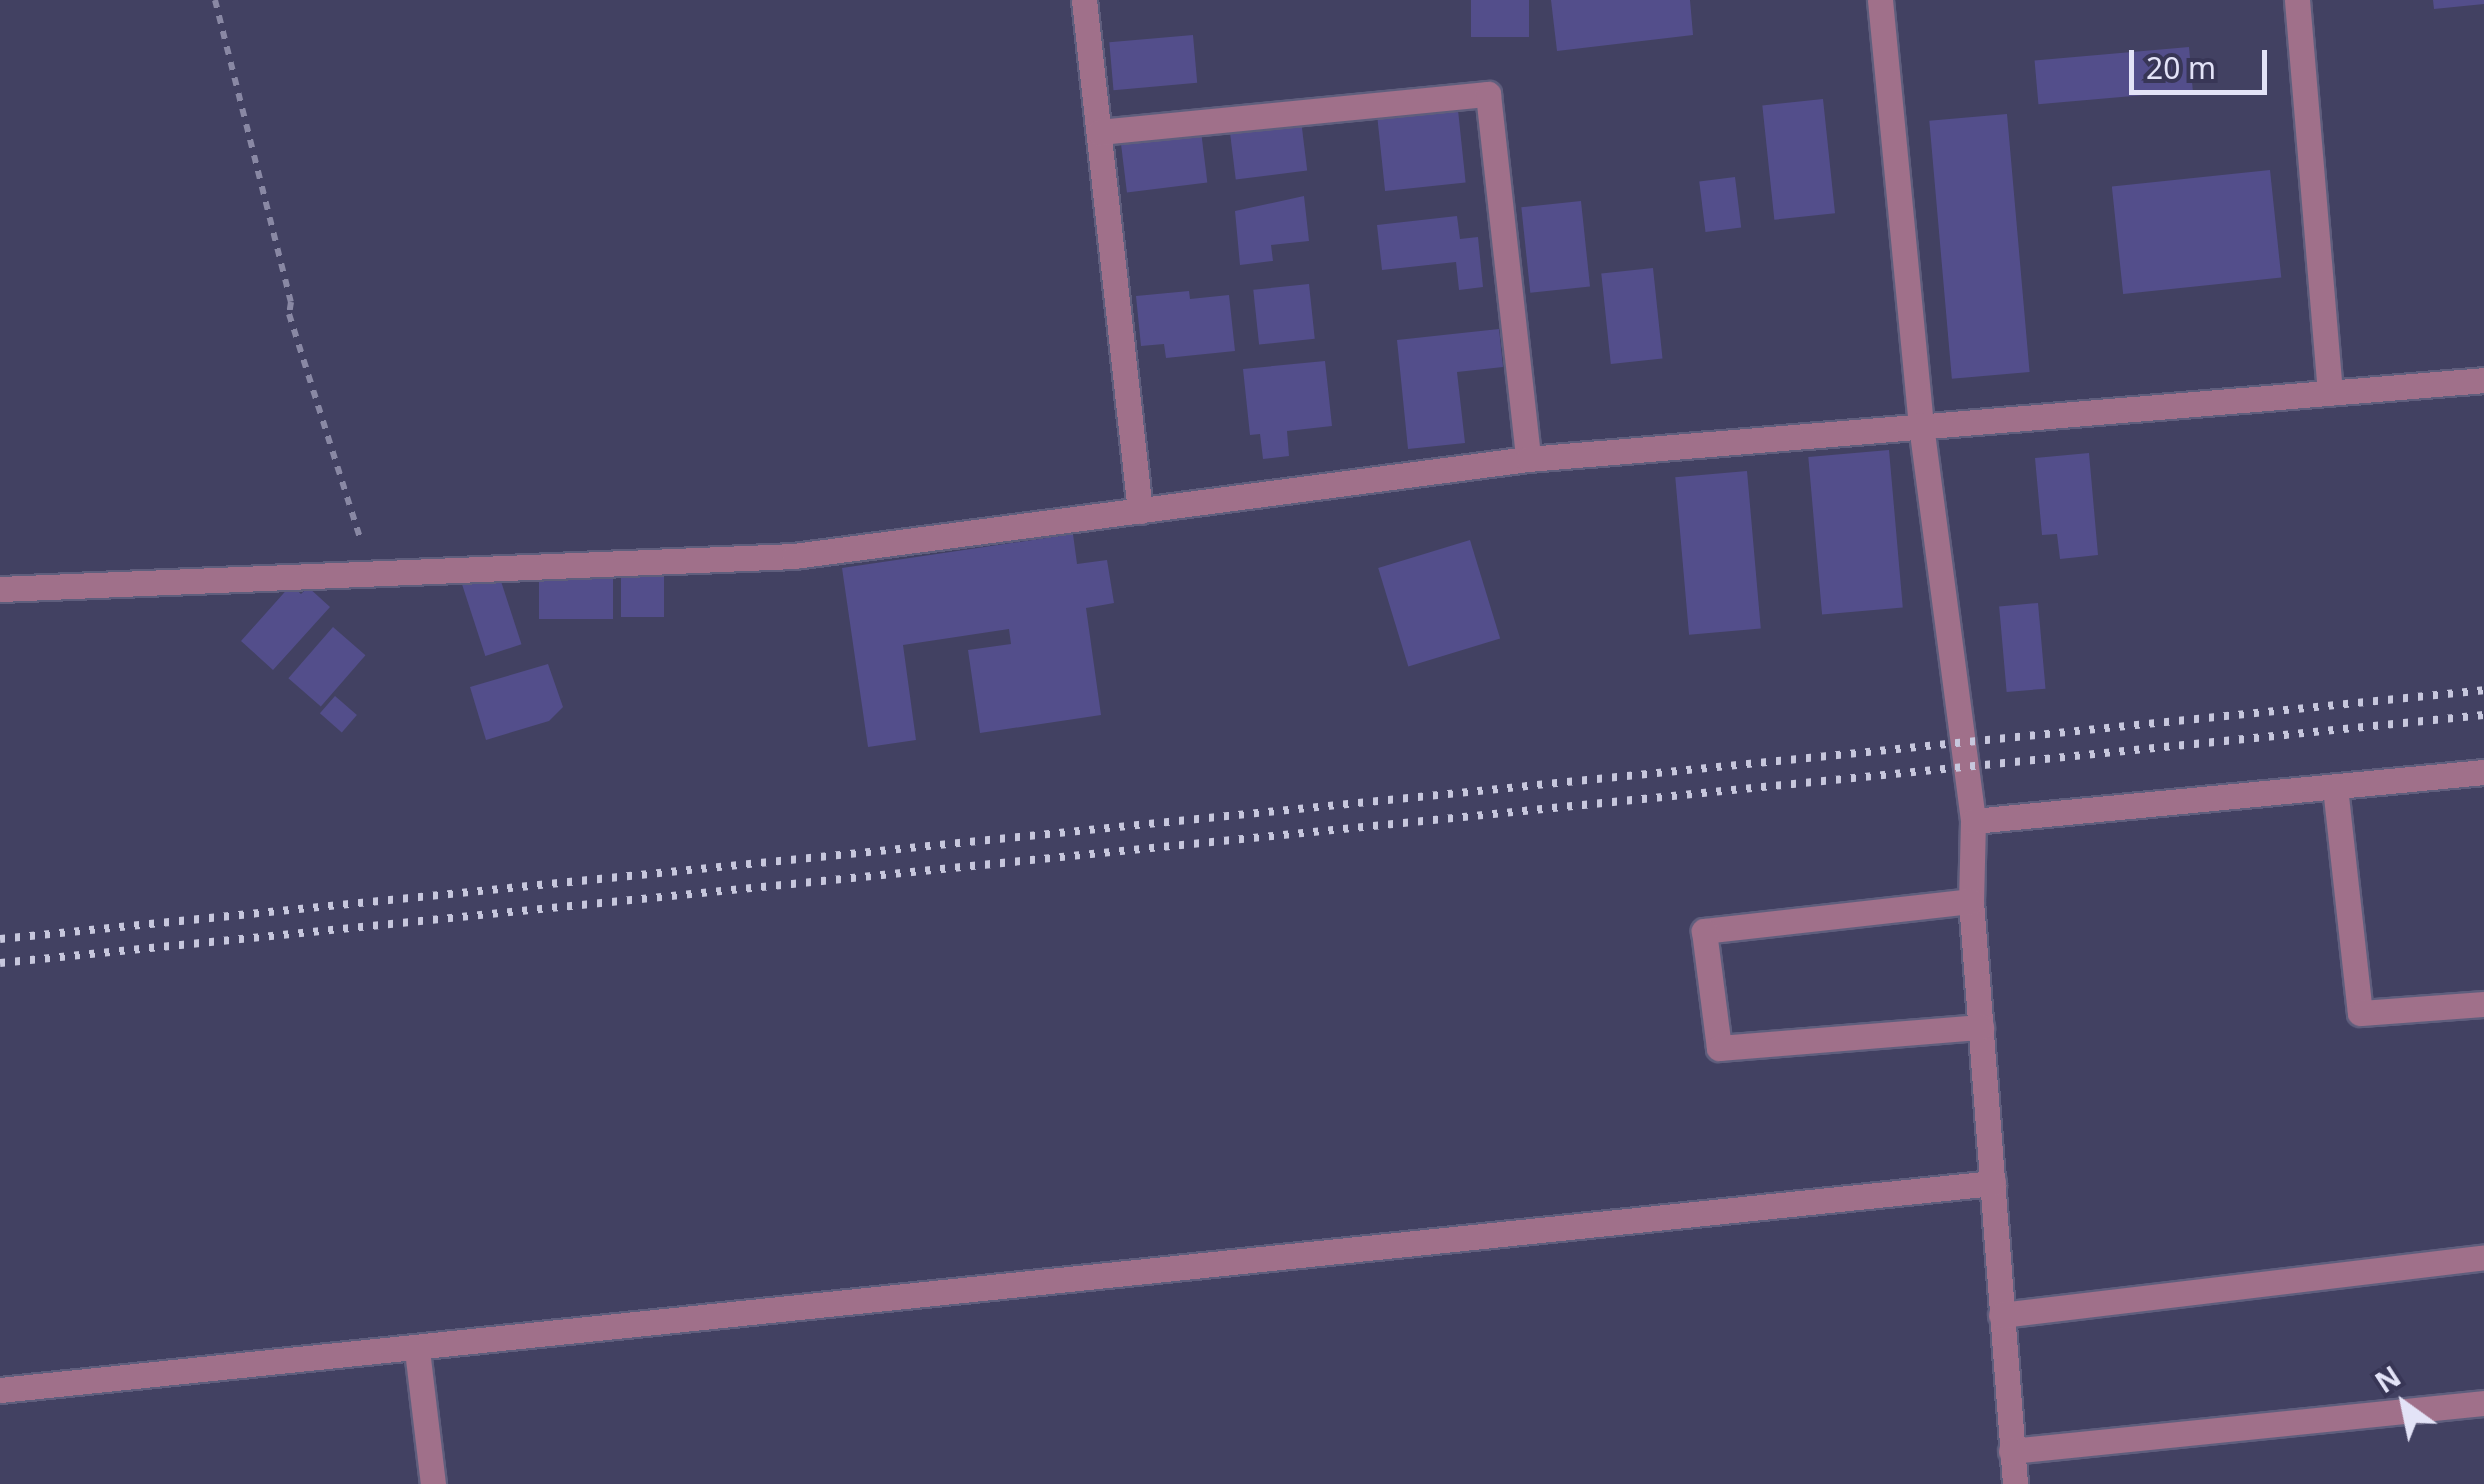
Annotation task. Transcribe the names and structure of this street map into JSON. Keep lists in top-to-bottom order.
{
  "scale_bar": "20 m",
  "north": "top left"
}
